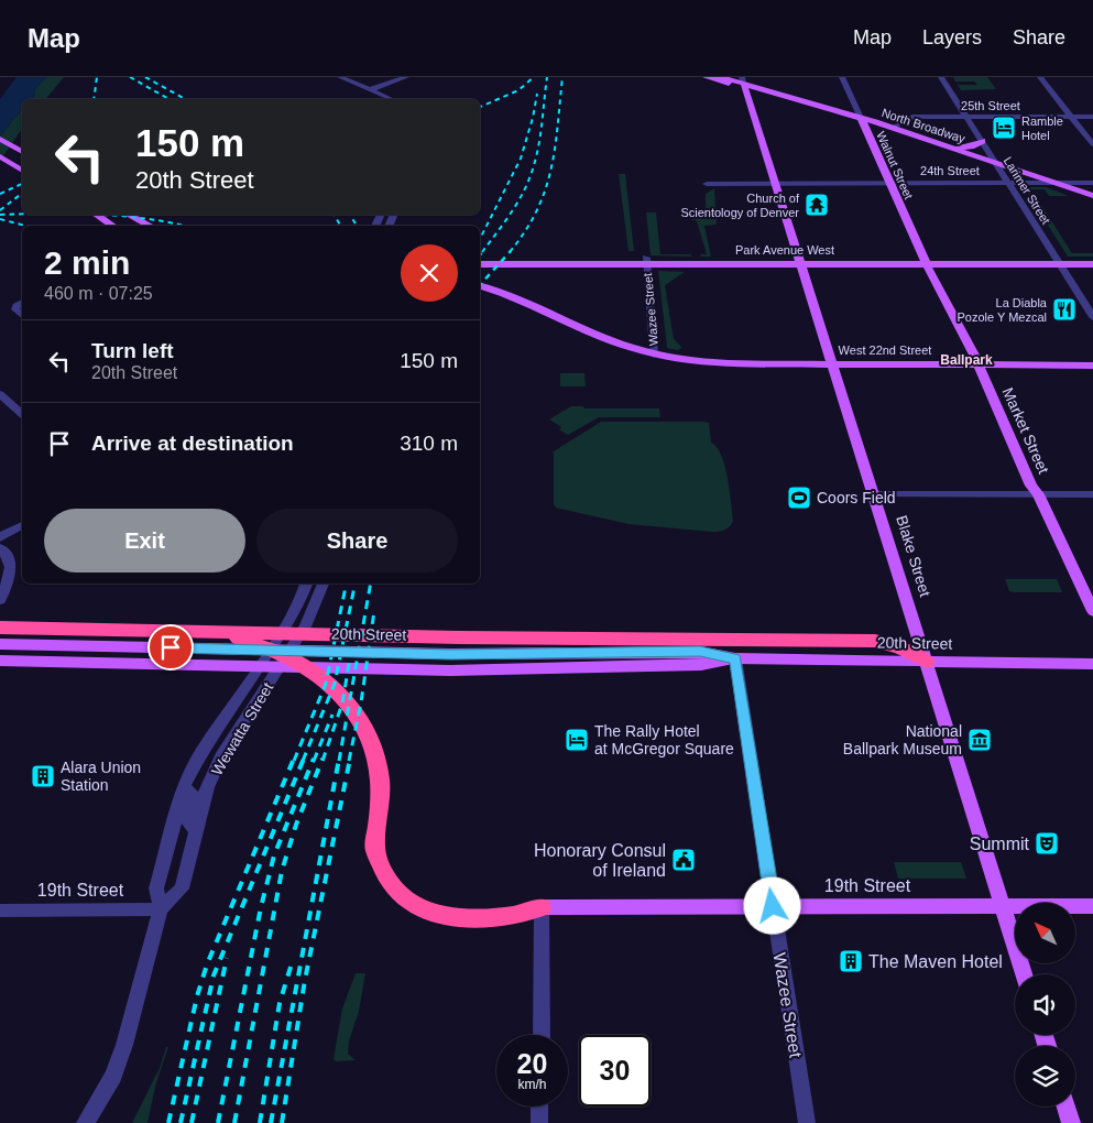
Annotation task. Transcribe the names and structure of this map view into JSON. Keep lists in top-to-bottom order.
{
  "streets": {
    "main road": [
      "North Broadway",
      "Walnut Street",
      "Park Avenue West",
      "West 22nd Street",
      "Market Street",
      "Blake Street",
      "20th Street",
      "19th Street"
    ],
    "street": [
      "25th Street",
      "24th Street",
      "Larimer Street",
      "Wazee Street",
      "Wewatta Street"
    ]
  },
  "crossings": [
    ["25th Street", "North Broadway"],
    ["25th Street", "Larimer Street"],
    ["North Broadway", "Walnut Street"],
    ["North Broadway", "24th Street"],
    ["North Broadway", "Larimer Street"],
    ["North Broadway", "Blake Street"],
    ["Walnut Street", "24th Street"],
    ["Walnut Street", "Park Avenue West"],
    ["Walnut Street", "Market Street"],
    ["24th Street", "Larimer Street"],
    ["24th Street", "Blake Street"],
    ["Larimer Street", "Park Avenue West"],
    ["Park Avenue West", "Wazee Street"],
    ["Park Avenue West", "Market Street"],
    ["Park Avenue West", "Blake Street"],
    ["Wazee Street", "West 22nd Street"],
    ["Wazee Street", "20th Street"],
    ["Wazee Street", "19th Street"],
    ["West 22nd Street", "Market Street"],
    ["West 22nd Street", "Blake Street"],
    ["Blake Street", "20th Street"],
    ["Blake Street", "19th Street"],
    ["Wewatta Street", "19th Street"]
  ],
  "districts": ["Ballpark"],
  "places": {
    "hotel": ["Ramble Hotel", "The Rally Hotel at McGregor Square"],
    "temple": ["Church of Scientology of Denver"],
    "restaurant": ["La Diabla Pozole Y Mezcal"],
    "sports": ["Coors Field"],
    "museum": ["National Ballpark Museum"],
    "building": ["Alara Union Station", "The Maven Hotel"],
    "theatre": ["Summit"],
    "public building": ["Honorary Consul of Ireland"]
  },
  "north": "top left",
  "page": {
    "header": "Map",
    "nav": ["Map", "Layers", "Share"],
    "turn": ["150 m", "20th Street"],
    "heading": ["2 min", "460 m · 07:25"],
    "list": [
      {
        "name": "Turn left",
        "note": "20th Street",
        "value": "150 m"
      },
      {
        "name": "Arrive at destination",
        "value": "310 m"
      }
    ],
    "buttons": ["Exit", "Share"],
    "speed": "20 km/h",
    "limit": "30"
  }
}
